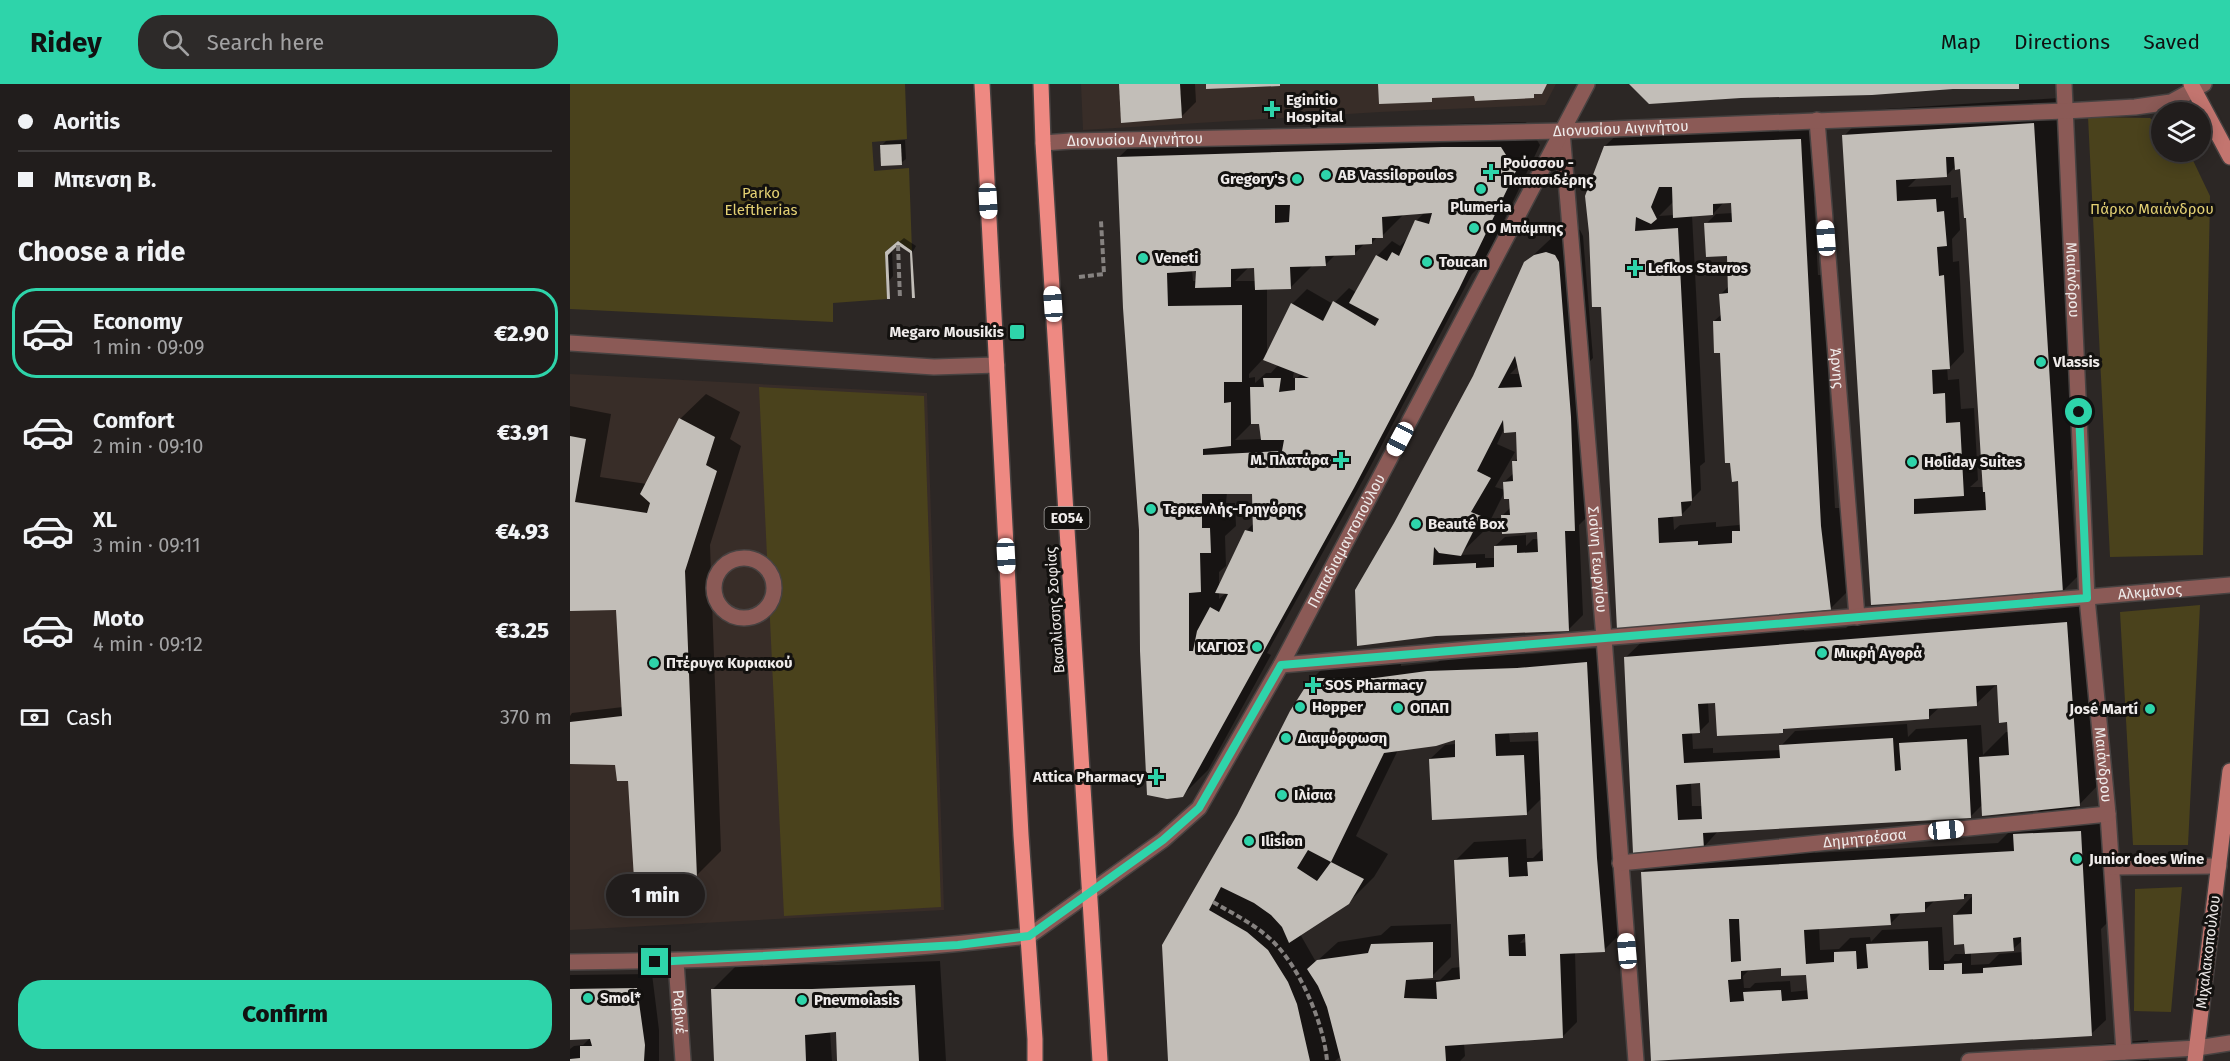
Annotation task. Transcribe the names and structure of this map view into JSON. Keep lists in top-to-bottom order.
{
  "streets": {
    "main road": ["ΕΟ54", "Βασιλίσσης Σοφίας", "Μιχαλακοπούλου"],
    "street": [
      "Διονυσίου Αιγινήτου",
      "Μαιάνδρου",
      "Άρνης",
      "Παπαδιαμαντοπούλου",
      "Σισίνη Γεωργίου",
      "Αλκμάνος",
      "Δημητρέσσα",
      "Ραβινέ"
    ]
  },
  "crossings": [
    ["Διονυσίου Αιγινήτου", "Μαιάνδρου"],
    ["Διονυσίου Αιγινήτου", "Άρνης"],
    ["Διονυσίου Αιγινήτου", "Παπαδιαμαντοπούλου"],
    ["Διονυσίου Αιγινήτου", "Σισίνη Γεωργίου"],
    ["Διονυσίου Αιγινήτου", "Βασιλίσσης Σοφίας"],
    ["Μαιάνδρου", "Αλκμάνος"],
    ["Μαιάνδρου", "Δημητρέσσα"],
    ["Άρνης", "Αλκμάνος"],
    ["Παπαδιαμαντοπούλου", "Σισίνη Γεωργίου"],
    ["Παπαδιαμαντοπούλου", "Αλκμάνος"],
    ["Παπαδιαμαντοπούλου", "Βασιλίσσης Σοφίας"],
    ["Σισίνη Γεωργίου", "Αλκμάνος"],
    ["Σισίνη Γεωργίου", "Δημητρέσσα"]
  ],
  "parks": ["Parko Eleftherias", "Πάρκο Μαιάνδρου"],
  "places": {
    "health": [
      "Eginitio Hospital",
      "Ρούσσου - Παπασιδέρης",
      "Lefkos Stavros",
      "Μ. Πλατάρα",
      "SOS Pharmacy",
      "Attica Pharmacy"
    ],
    "other": [
      "AB Vassilopoulos",
      "Gregory's",
      "Plumeria",
      "Ο Μπάμπης",
      "Veneti",
      "Toucan",
      "Vlassis",
      "Holiday Suites",
      "Τερκενλής-Γρηγόρης",
      "Beauté Box",
      "ΚΑΓΙΟΣ",
      "Μικρή Αγορά",
      "Πτέρυγα Κυριακού",
      "Hopper",
      "ΟΠΑΠ",
      "José Martí",
      "Διαμόρφωση",
      "Ιλίσια",
      "Ilision",
      "Junior does Wine",
      "Smol*",
      "Pnevmoiasis"
    ],
    "transit": ["Megaro Mousikis"]
  },
  "page": {
    "header": "Ridey",
    "search": "Search here",
    "nav": ["Map", "Directions", "Saved"],
    "banner": ["Aoritis", "Μπενση Β."],
    "heading": "Choose a ride",
    "list": [
      {
        "name": "Economy",
        "note": "1 min · 09:09",
        "value": "€2.90"
      },
      {
        "name": "Comfort",
        "note": "2 min · 09:10",
        "value": "€3.91"
      },
      {
        "name": "XL",
        "note": "3 min · 09:11",
        "value": "€4.93"
      },
      {
        "name": "Moto",
        "note": "4 min · 09:12",
        "value": "€3.25"
      }
    ],
    "pay": ["Cash", "370 m"],
    "bubble": "1 min",
    "buttons": "Confirm"
  }
}
